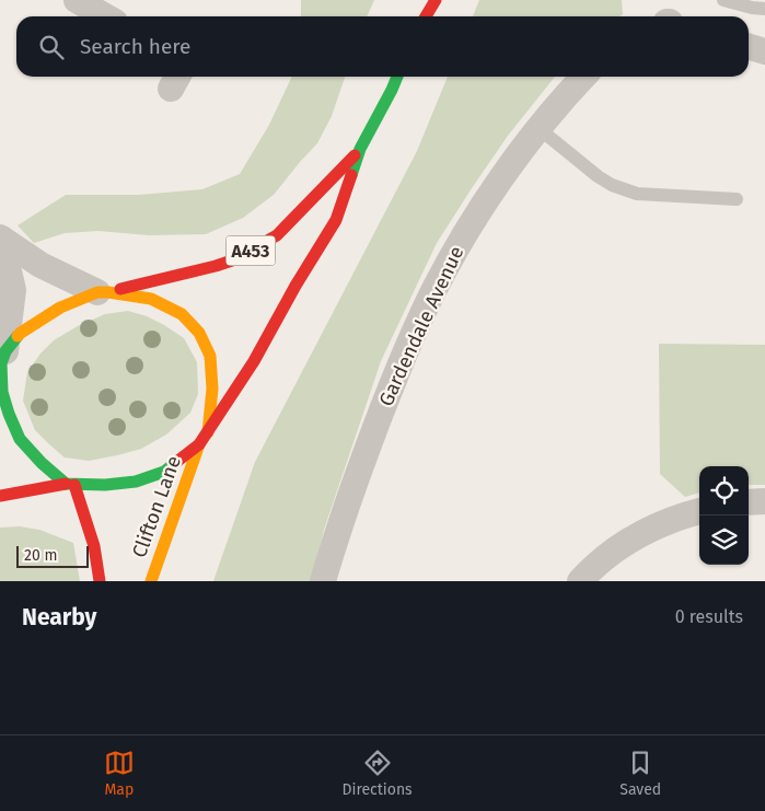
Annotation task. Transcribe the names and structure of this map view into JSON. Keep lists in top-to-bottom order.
{
  "streets": {
    "main road": ["A453", "Clifton Lane"],
    "street": ["Gardendale Avenue"]
  },
  "crossings": [
    ["A453", "Clifton Lane"]
  ],
  "scale_bar": "20 m",
  "page": {
    "search": "Search here",
    "scale": "20 m",
    "heading": ["Nearby", "0 results"],
    "nav": ["Map", "Directions", "Saved"]
  }
}
